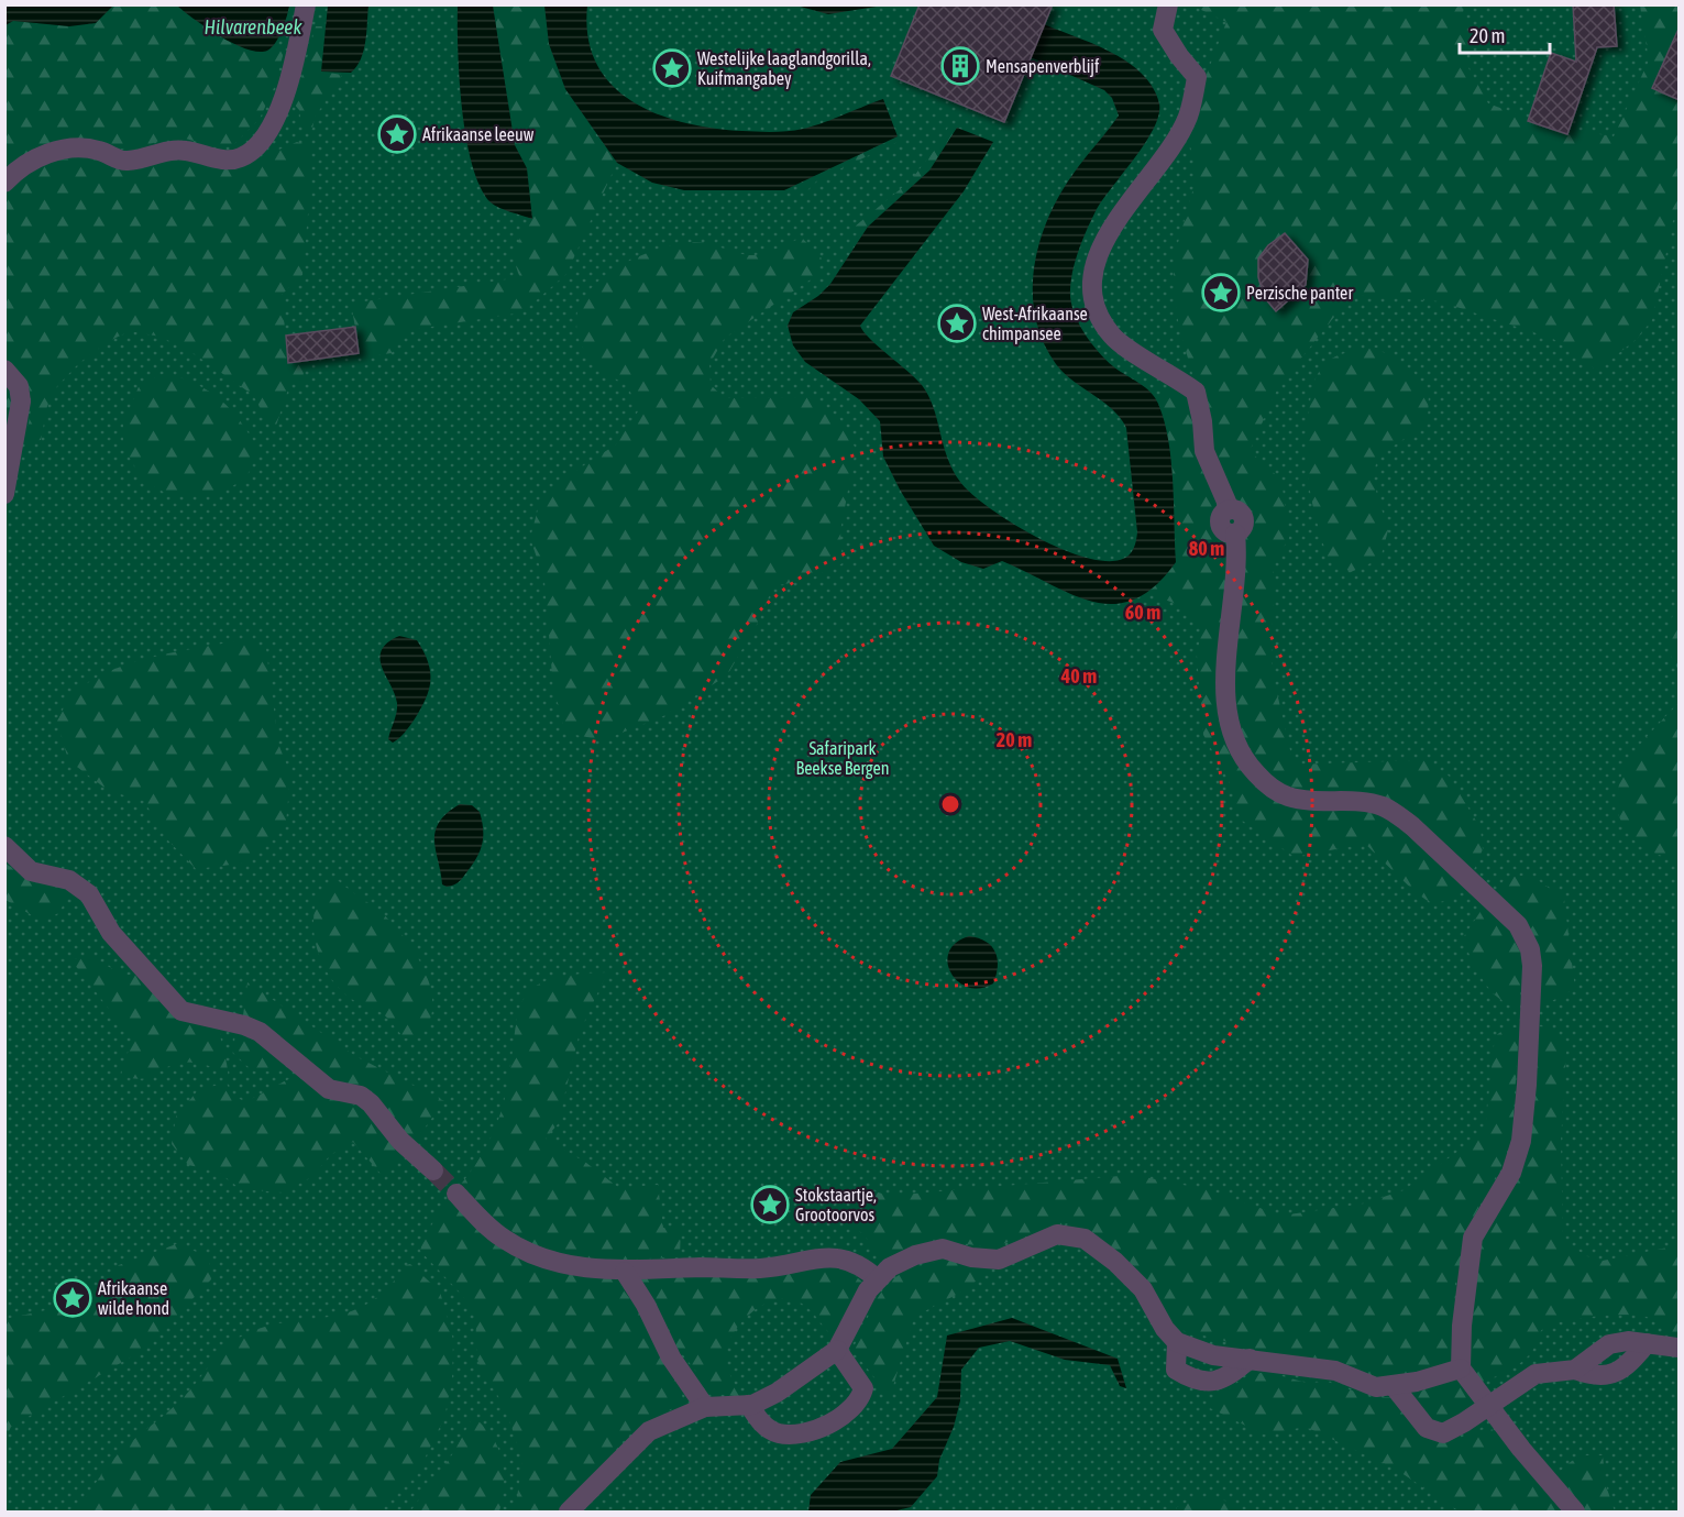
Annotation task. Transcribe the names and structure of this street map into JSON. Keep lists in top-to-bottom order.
{
  "water": ["Hilvarenbeek"],
  "parks": ["Safaripark Beekse Bergen"],
  "places": {
    "building": ["Mensapenverblijf"],
    "place": [
      "Westelijke laaglandgorilla, Kuifmangabey",
      "Afrikaanse leeuw",
      "Perzische panter",
      "West-Afrikaanse chimpansee",
      "Stokstaartje, Grootoorvos",
      "Afrikaanse wilde hond"
    ]
  },
  "scale_bar": "20 m",
  "rings": [
    "80 m",
    "60 m",
    "40 m",
    "20 m"
  ]
}
